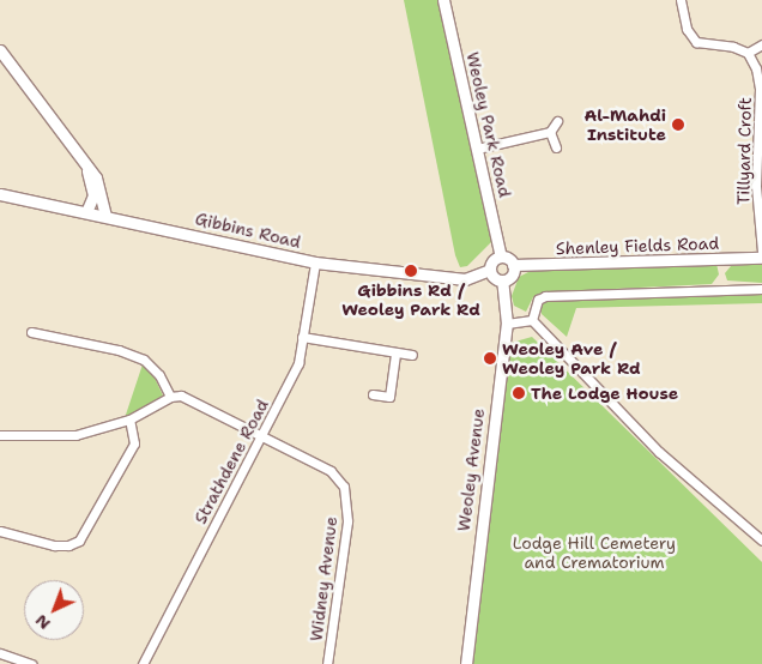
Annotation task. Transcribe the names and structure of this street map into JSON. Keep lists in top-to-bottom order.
{
  "streets": {
    "street": [
      "Weoley Park Road",
      "Tillyard Croft",
      "Gibbins Road",
      "Shenley Fields Road",
      "Strathdene Road",
      "Weoley Avenue",
      "Widney Avenue"
    ]
  },
  "crossings": [
    ["Weoley Park Road", "Gibbins Road"],
    ["Weoley Park Road", "Shenley Fields Road"],
    ["Weoley Park Road", "Weoley Avenue"],
    ["Gibbins Road", "Shenley Fields Road"],
    ["Gibbins Road", "Strathdene Road"],
    ["Gibbins Road", "Weoley Avenue"],
    ["Shenley Fields Road", "Weoley Avenue"],
    ["Strathdene Road", "Widney Avenue"]
  ],
  "parks": ["Lodge Hill Cemetery and Crematorium"],
  "places": [
    "Al-Mahdi Institute",
    "Gibbins Rd / Weoley Park Rd",
    "Weoley Ave / Weoley Park Rd",
    "The Lodge House"
  ],
  "north": "bottom left"
}
